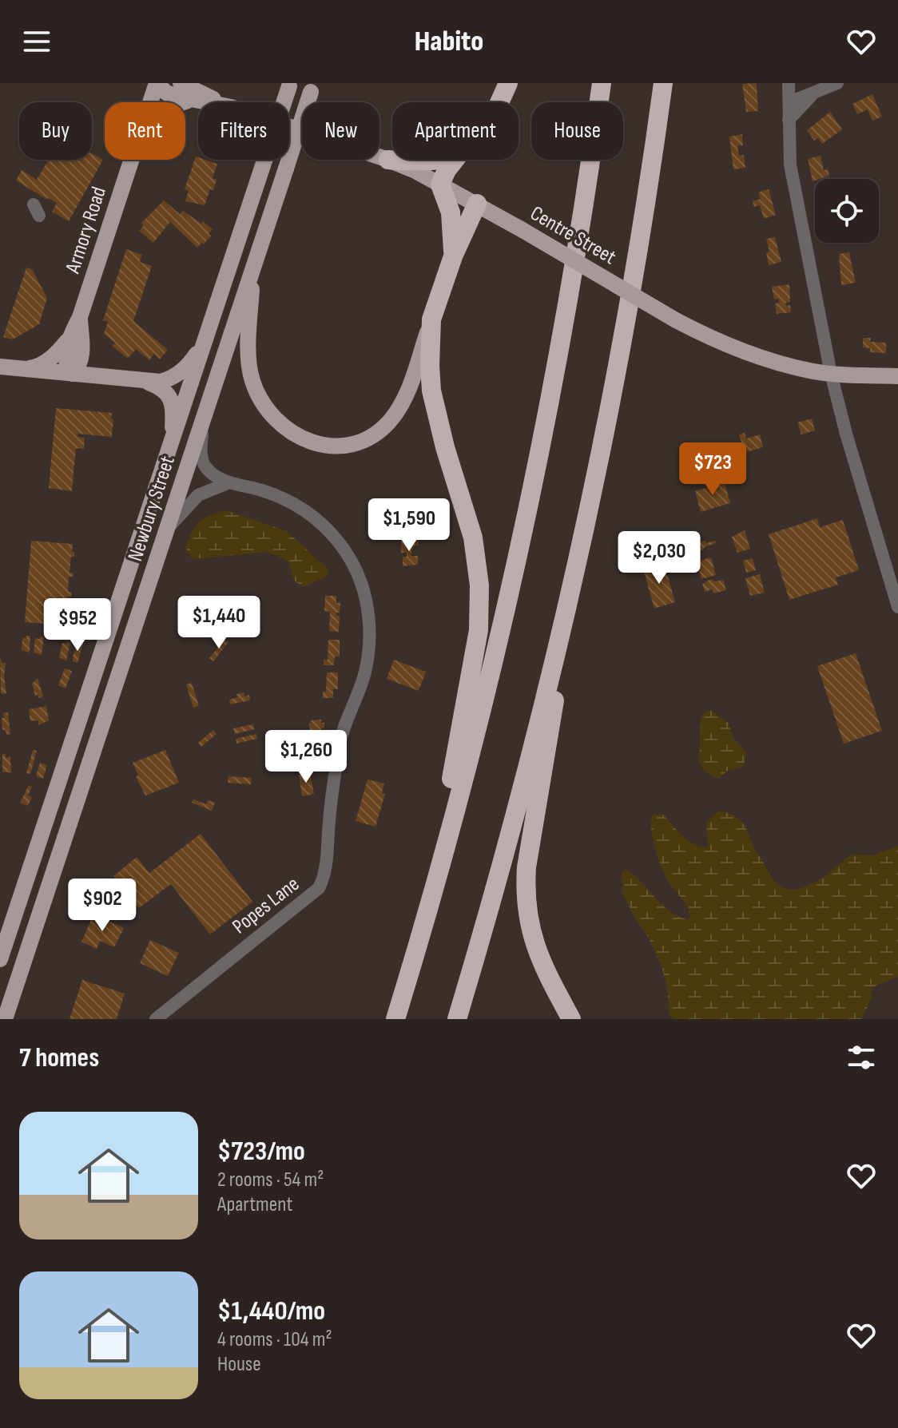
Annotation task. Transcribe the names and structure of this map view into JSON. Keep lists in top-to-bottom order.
{
  "streets": {
    "main road": ["Armory Road", "Centre Street", "Newbury Street"],
    "street": ["Popes Lane"]
  },
  "crossings": [
    ["Armory Road", "Centre Street"],
    ["Newbury Street", "Popes Lane"]
  ],
  "page": {
    "header": "Habito",
    "chip": [
      "Buy",
      "Rent",
      "Filters",
      "New",
      "Apartment",
      "House"
    ],
    "price": [
      "$723",
      "$1,590",
      "$2,030",
      "$1,440",
      "$952",
      "$1,260",
      "$902"
    ],
    "heading": "7 homes",
    "list": [
      {
        "name": "$723/mo",
        "note": "2 rooms · 54 m² · Apartment"
      },
      {
        "name": "$1,440/mo",
        "note": "4 rooms · 104 m² · House"
      }
    ]
  }
}
